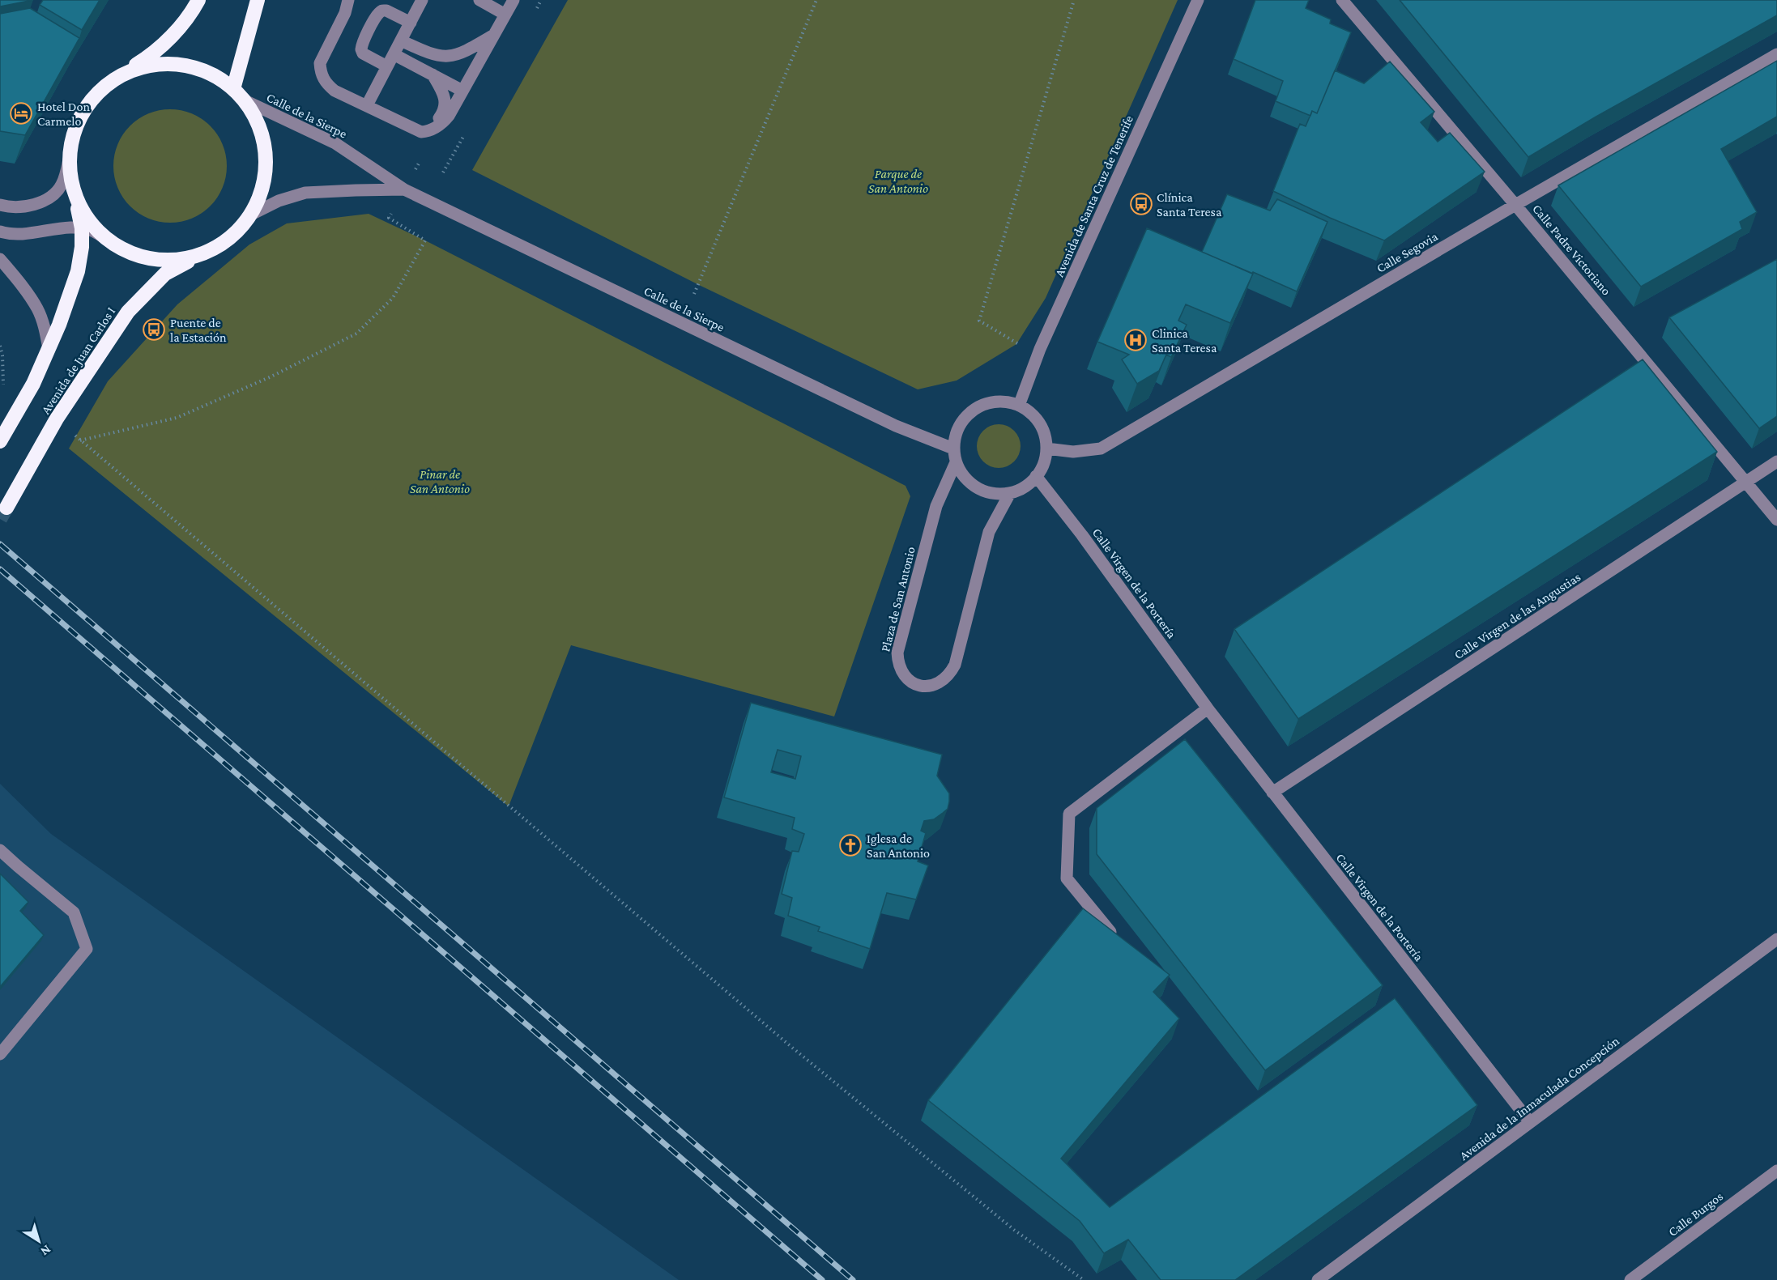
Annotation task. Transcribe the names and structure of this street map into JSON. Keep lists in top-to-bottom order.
{
  "streets": {
    "highway": ["Avenida de Juan Carlos I"],
    "street": [
      "Calle de la Sierpe",
      "Avenida de Santa Cruz de Tenerife",
      "Calle Padre Victoriano",
      "Calle Segovia",
      "Calle Virgen de la Portería",
      "Plaza de San Antonio",
      "Calle Virgen de las Angustias",
      "Avenida de la Inmaculada Concepción",
      "Calle Burgos"
    ]
  },
  "crossings": [
    ["Calle de la Sierpe", "Avenida de Santa Cruz de Tenerife"],
    ["Calle de la Sierpe", "Calle Segovia"],
    ["Calle de la Sierpe", "Avenida de Juan Carlos I"],
    ["Calle de la Sierpe", "Calle Virgen de la Portería"],
    ["Calle de la Sierpe", "Plaza de San Antonio"],
    ["Avenida de Santa Cruz de Tenerife", "Calle Segovia"],
    ["Avenida de Santa Cruz de Tenerife", "Calle Virgen de la Portería"],
    ["Avenida de Santa Cruz de Tenerife", "Plaza de San Antonio"],
    ["Calle Padre Victoriano", "Calle Segovia"],
    ["Calle Padre Victoriano", "Calle Virgen de las Angustias"],
    ["Calle Segovia", "Calle Virgen de la Portería"],
    ["Calle Segovia", "Plaza de San Antonio"],
    ["Calle Virgen de la Portería", "Plaza de San Antonio"],
    ["Calle Virgen de la Portería", "Calle Virgen de las Angustias"],
    ["Calle Virgen de la Portería", "Avenida de la Inmaculada Concepción"]
  ],
  "parks": ["Parque de San Antonio", "Pinar de San Antonio"],
  "places": {
    "hotel": ["Hotel Don Carmelo"],
    "bus stop": ["Clínica Santa Teresa", "Puente de la Estación"],
    "hospital": ["Clinica Santa Teresa"],
    "church": ["Iglesa de San Antonio"]
  },
  "north": "bottom right"
}
